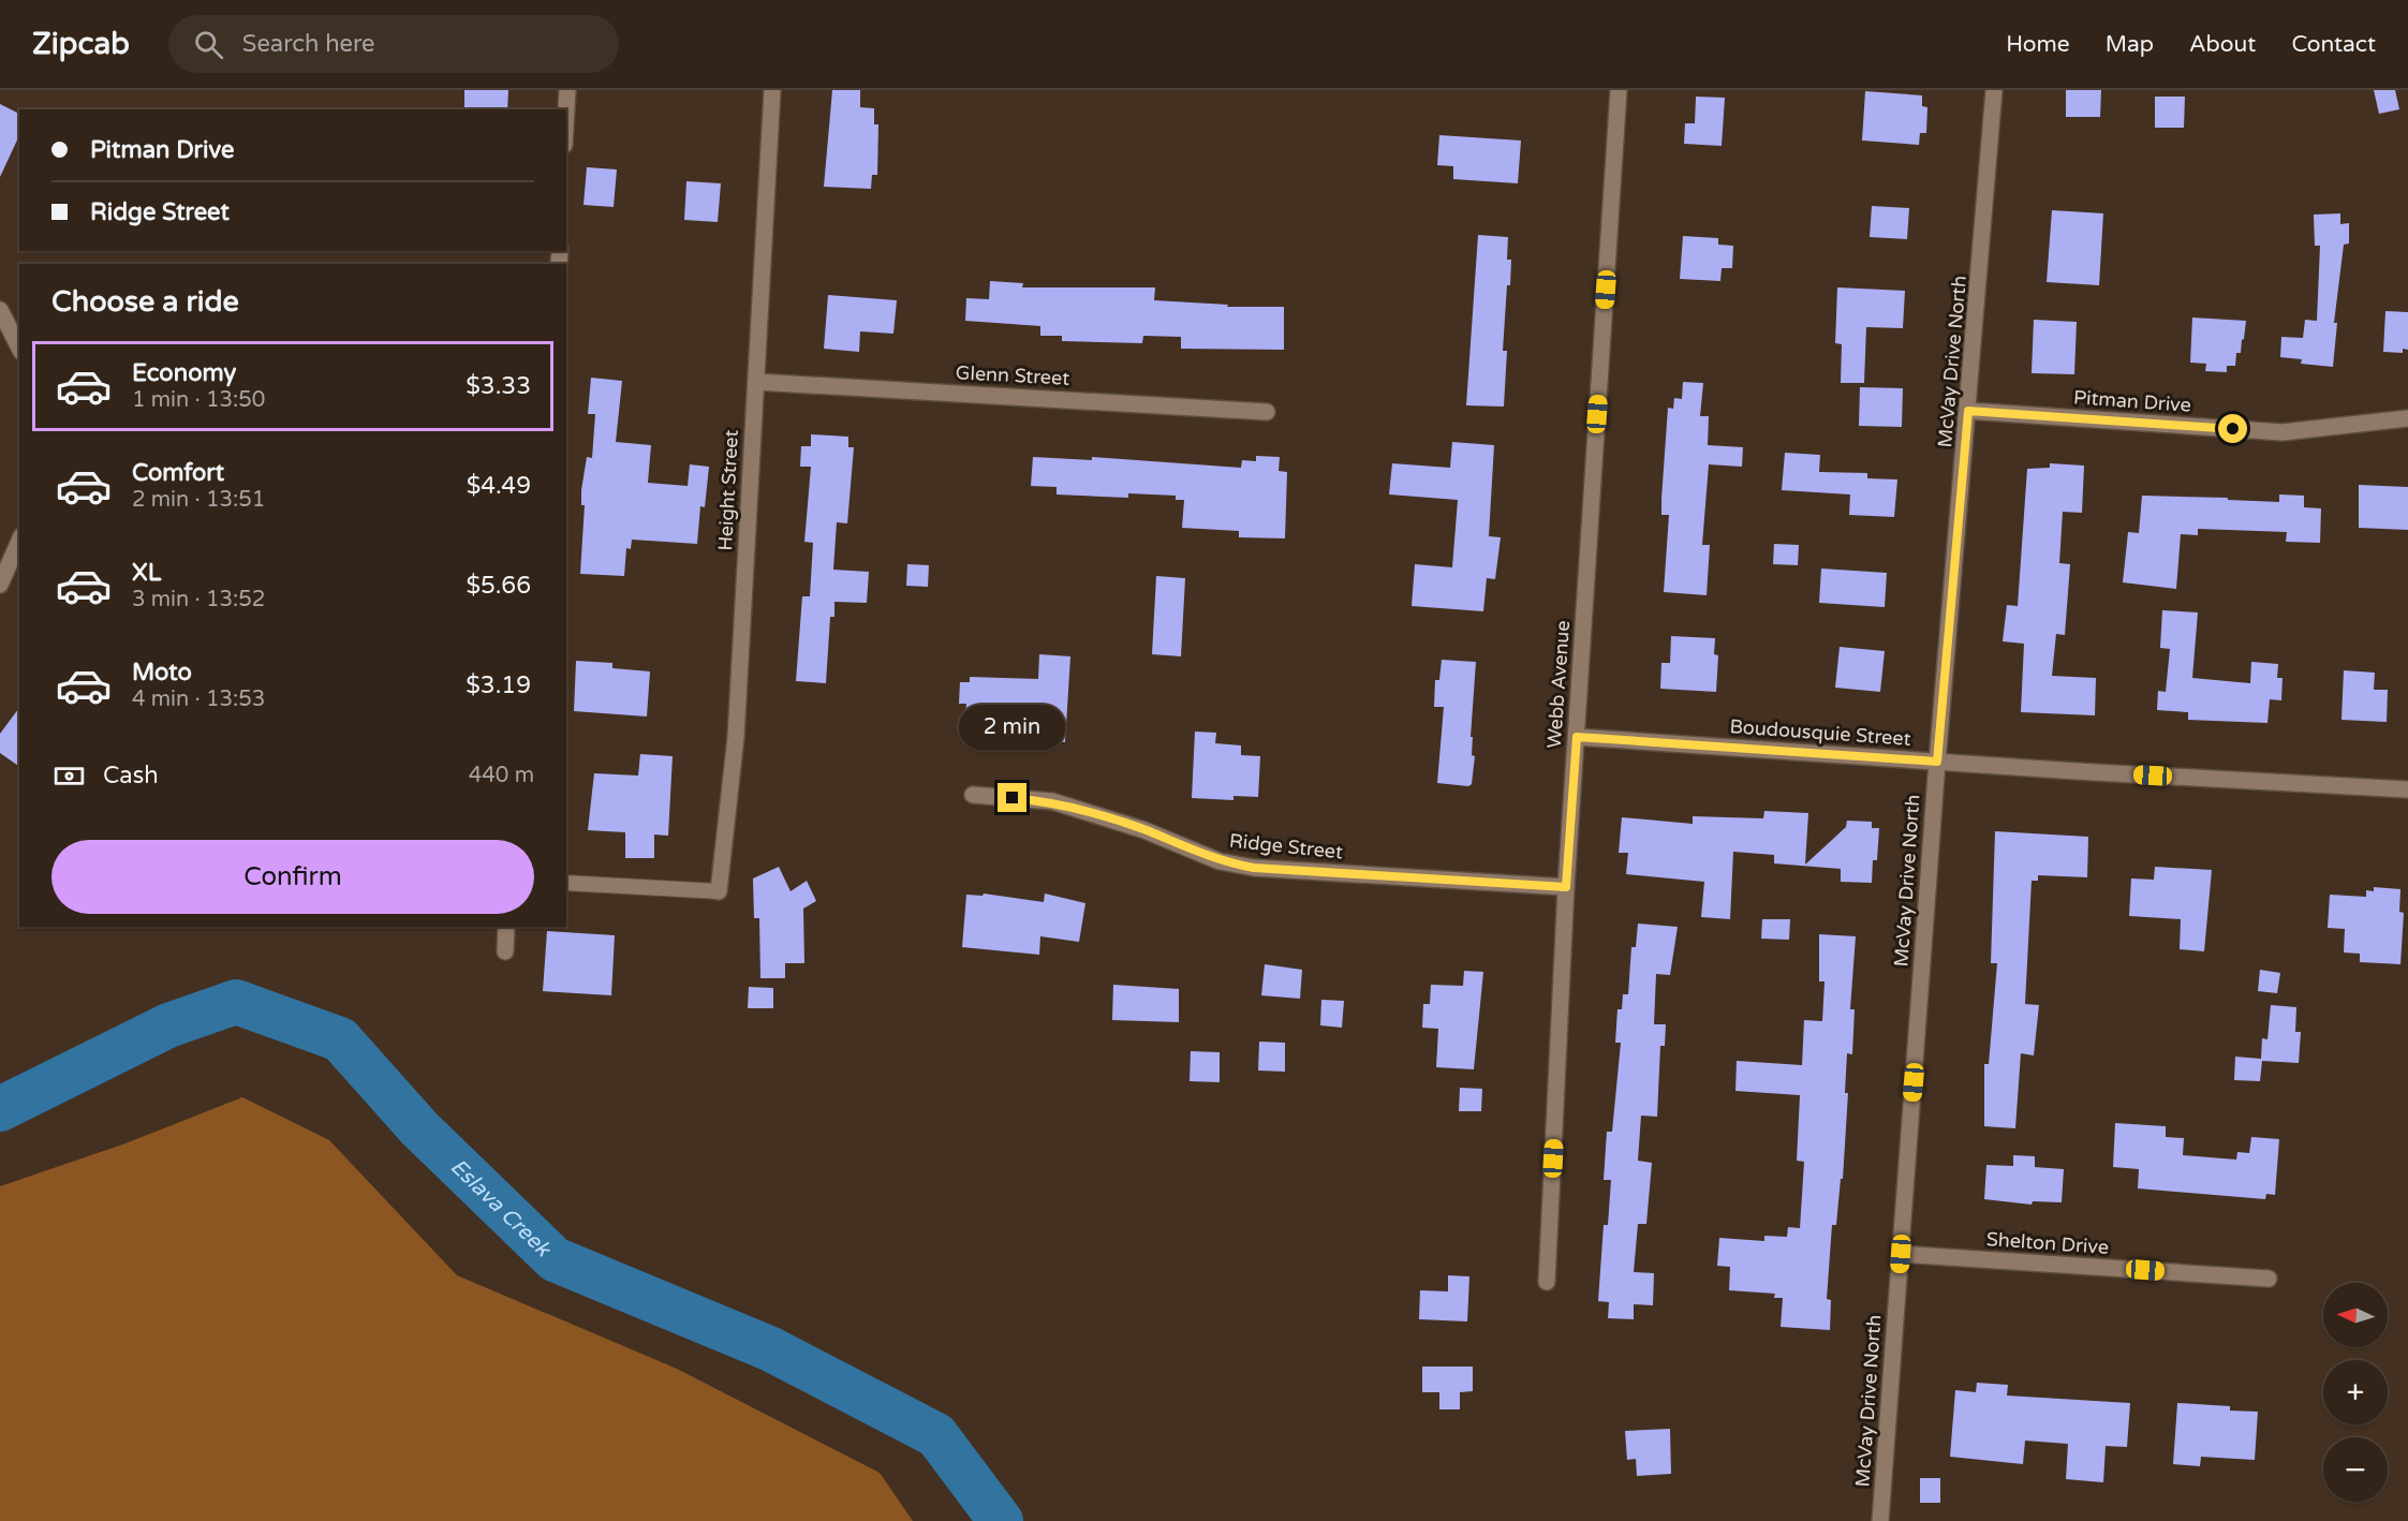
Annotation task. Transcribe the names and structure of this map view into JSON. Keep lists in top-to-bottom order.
{
  "streets": {
    "street": [
      "McVay Drive North",
      "Glenn Street",
      "Pitman Drive",
      "Height Street",
      "Webb Avenue",
      "Boudousquie Street",
      "Ridge Street",
      "Shelton Drive"
    ]
  },
  "crossings": [
    ["McVay Drive North", "Pitman Drive"],
    ["McVay Drive North", "Boudousquie Street"],
    ["McVay Drive North", "Shelton Drive"],
    ["Glenn Street", "Height Street"],
    ["Webb Avenue", "Boudousquie Street"],
    ["Webb Avenue", "Ridge Street"]
  ],
  "water": ["Eslava Creek"],
  "north": "left",
  "page": {
    "header": "Zipcab",
    "search": "Search here",
    "nav": [
      "Home",
      "Map",
      "About",
      "Contact"
    ],
    "banner": ["Pitman Drive", "Ridge Street"],
    "heading": "Choose a ride",
    "list": [
      {
        "name": "Economy",
        "note": "1 min · 13:50",
        "value": "$3.33"
      },
      {
        "name": "Comfort",
        "note": "2 min · 13:51",
        "value": "$4.49"
      },
      {
        "name": "XL",
        "note": "3 min · 13:52",
        "value": "$5.66"
      },
      {
        "name": "Moto",
        "note": "4 min · 13:53",
        "value": "$3.19"
      }
    ],
    "bubble": "2 min",
    "pay": ["Cash", "440 m"],
    "buttons": "Confirm",
    "map_buttons": ["+", "−"]
  }
}
